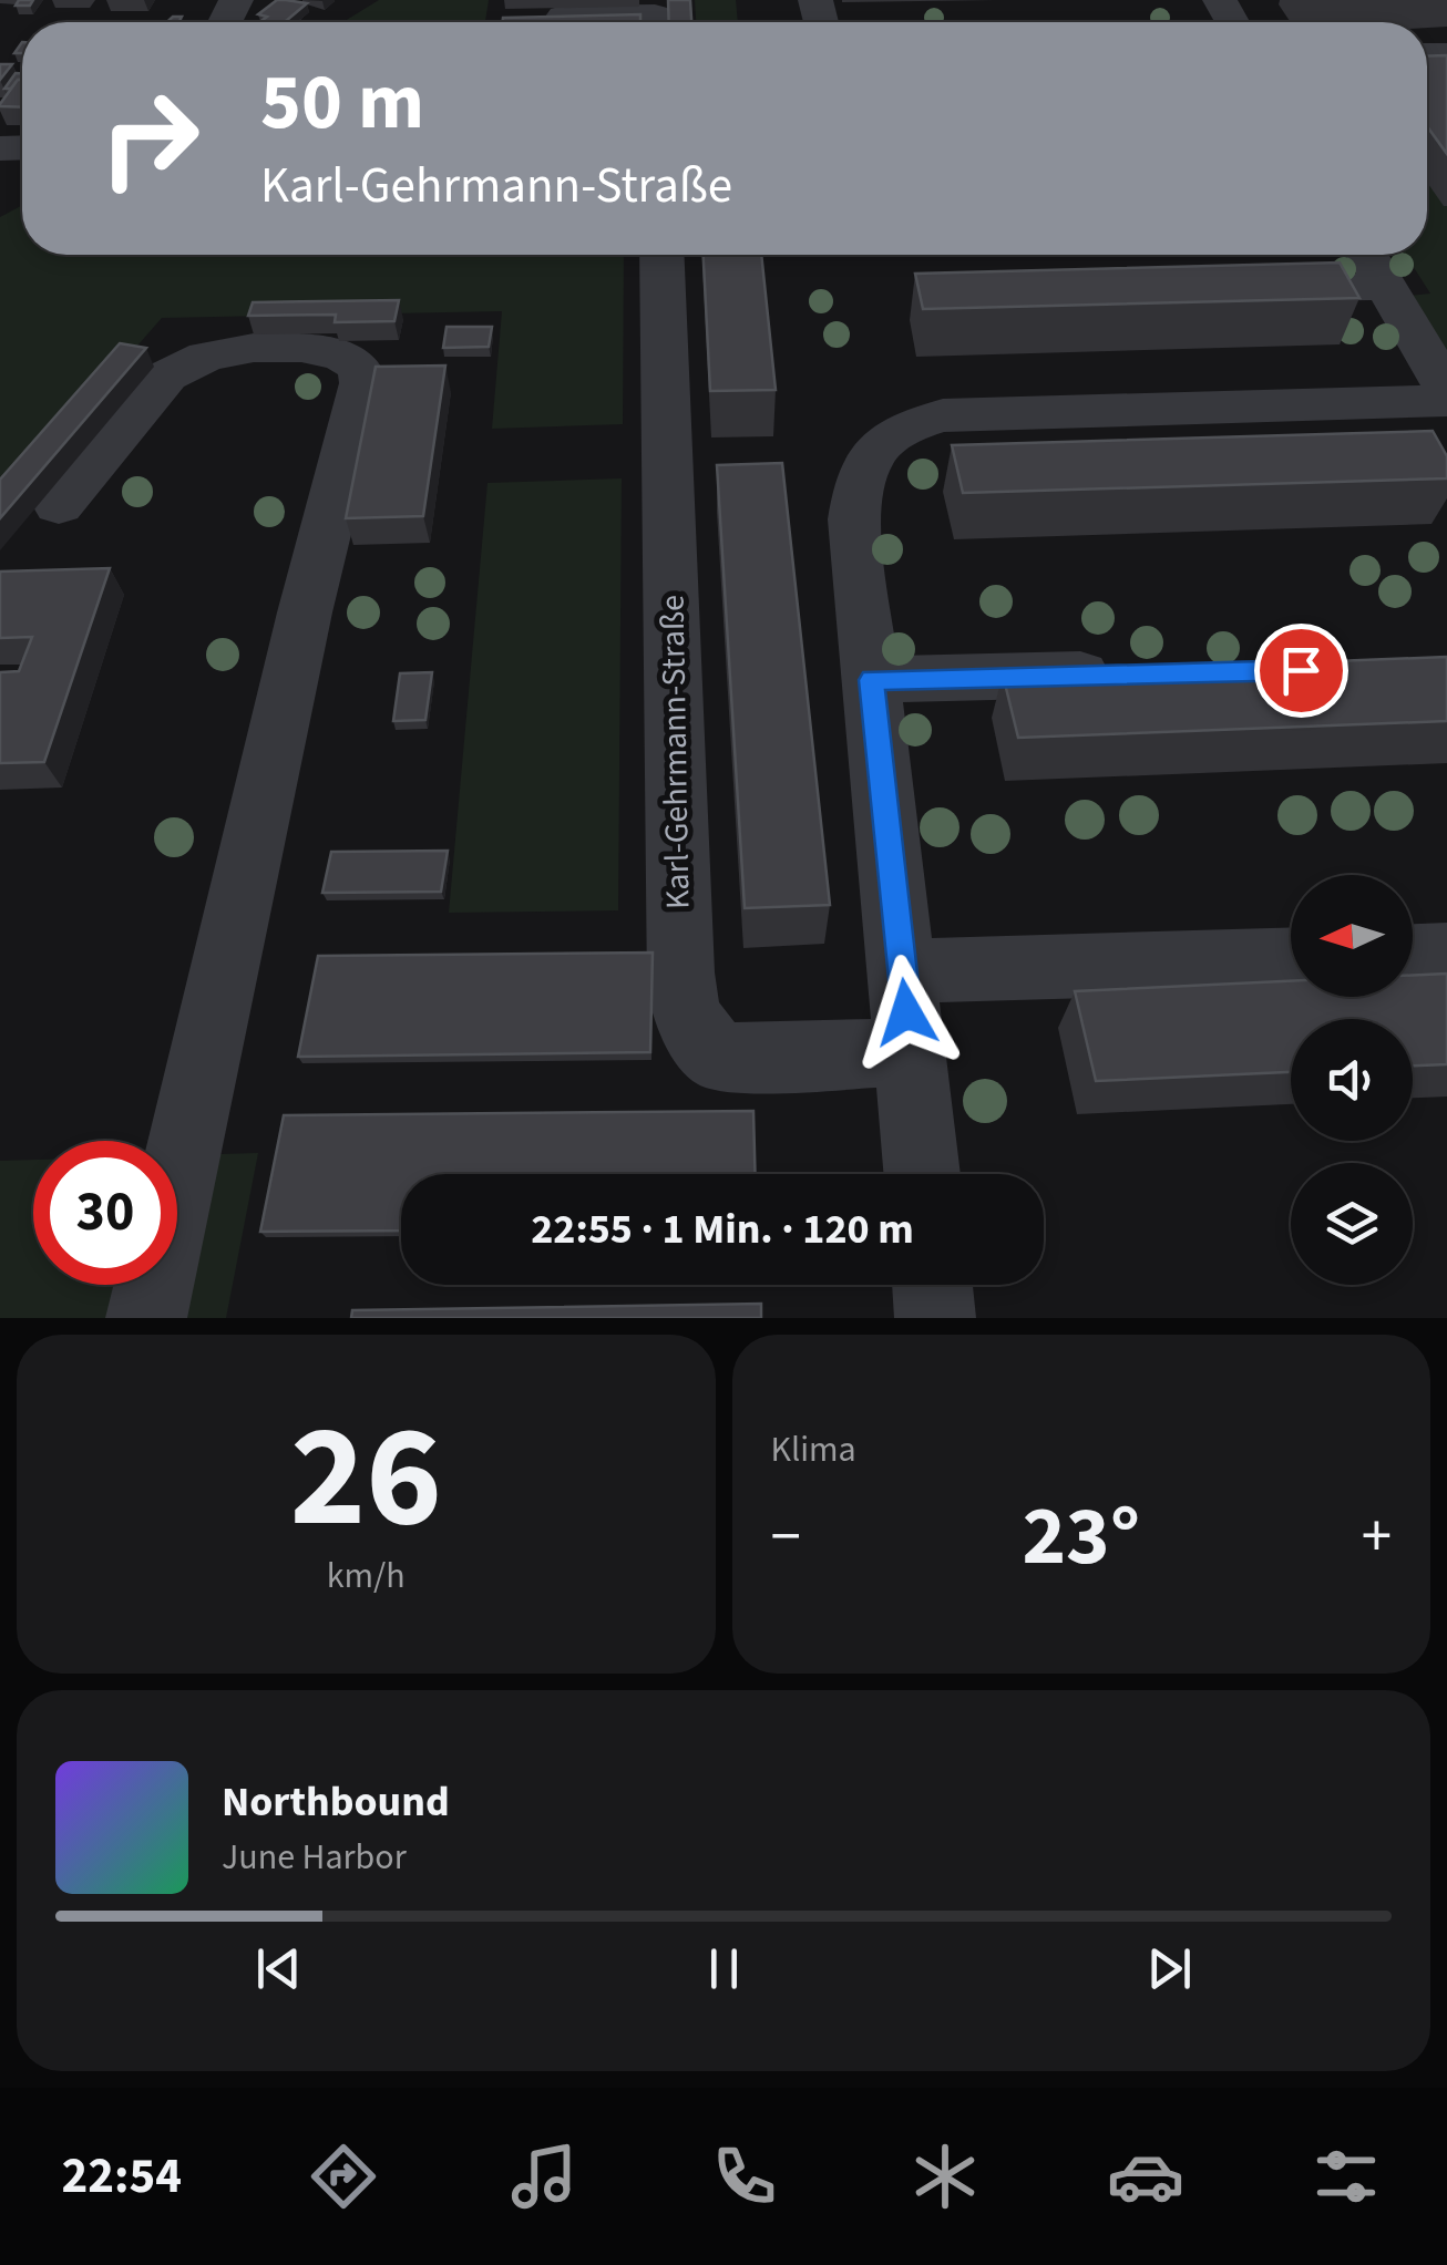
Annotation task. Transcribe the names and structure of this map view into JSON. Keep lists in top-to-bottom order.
{
  "streets": {
    "street": ["Karl-Gehrmann-Straße"]
  },
  "north": "left",
  "page": {
    "turn": ["50 m", "Karl-Gehrmann-Straße"],
    "limit": "30",
    "trip": "22:55 · 1 Min. · 120 m",
    "tile": [
      ["26", "km/h"],
      "Klima"
    ],
    "heat": ["−", "23°", "+"],
    "song": ["Northbound", "June Harbor"],
    "tabs": "22:54"
  }
}
